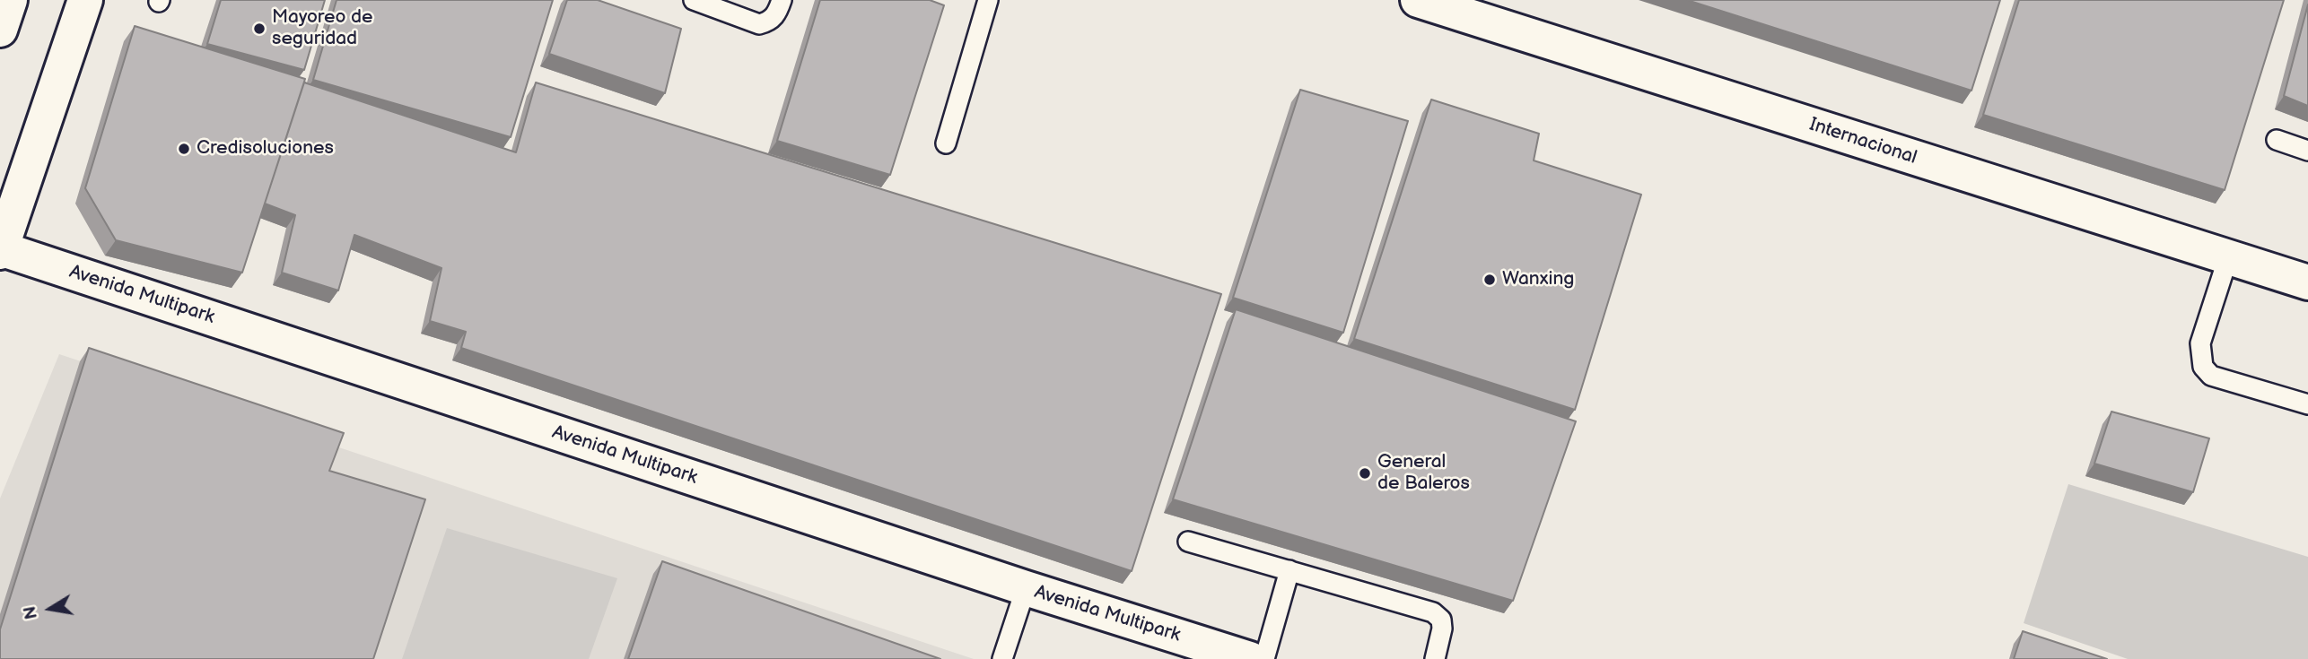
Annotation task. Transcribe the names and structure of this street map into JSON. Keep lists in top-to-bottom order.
{
  "streets": {
    "street": ["Internacional", "Avenida Multipark"]
  },
  "places": [
    "Mayoreo de seguridad",
    "Credisoluciones",
    "Wanxing",
    "General de Baleros"
  ],
  "north": "left"
}
